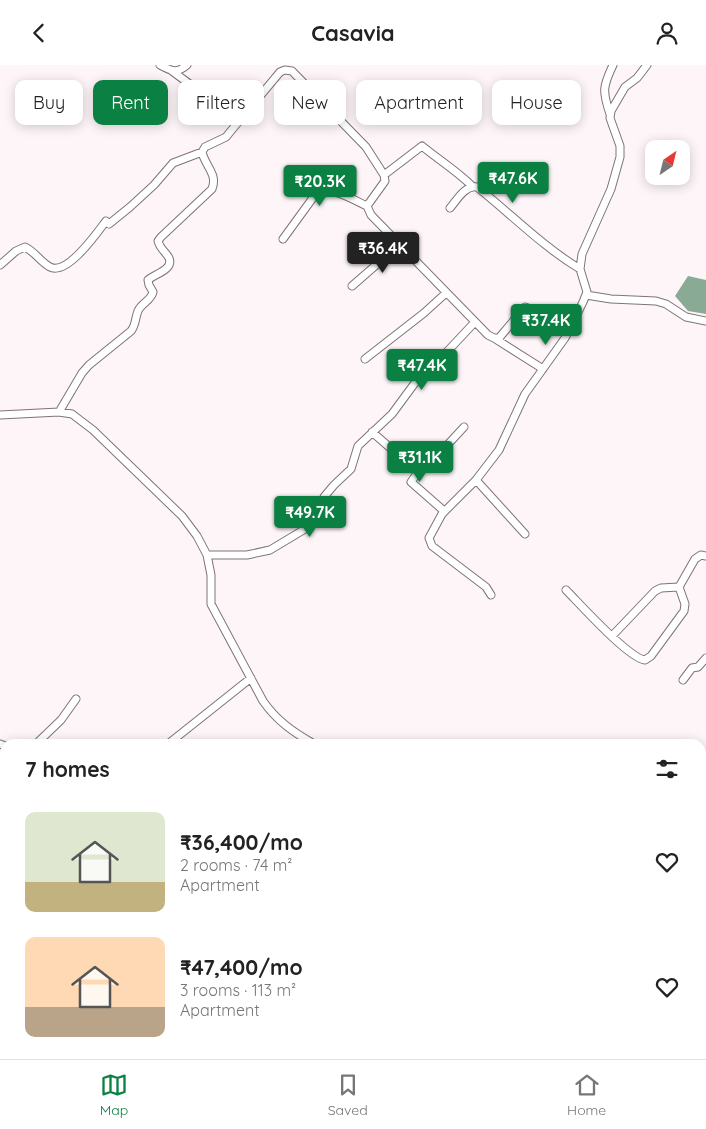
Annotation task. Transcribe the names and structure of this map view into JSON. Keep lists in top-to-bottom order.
{
  "north": "top right",
  "page": {
    "header": "Casavia",
    "chip": [
      "Buy",
      "Rent",
      "Filters",
      "New",
      "Apartment",
      "House"
    ],
    "price": [
      "₹47.6K",
      "₹20.3K",
      "₹36.4K",
      "₹37.4K",
      "₹47.4K",
      "₹31.1K",
      "₹49.7K"
    ],
    "heading": "7 homes",
    "list": [
      {
        "name": "₹36,400/mo",
        "note": "2 rooms · 74 m² · Apartment"
      },
      {
        "name": "₹47,400/mo",
        "note": "3 rooms · 113 m² · Apartment"
      }
    ],
    "tabs": ["Map", "Saved", "Home"]
  }
}
